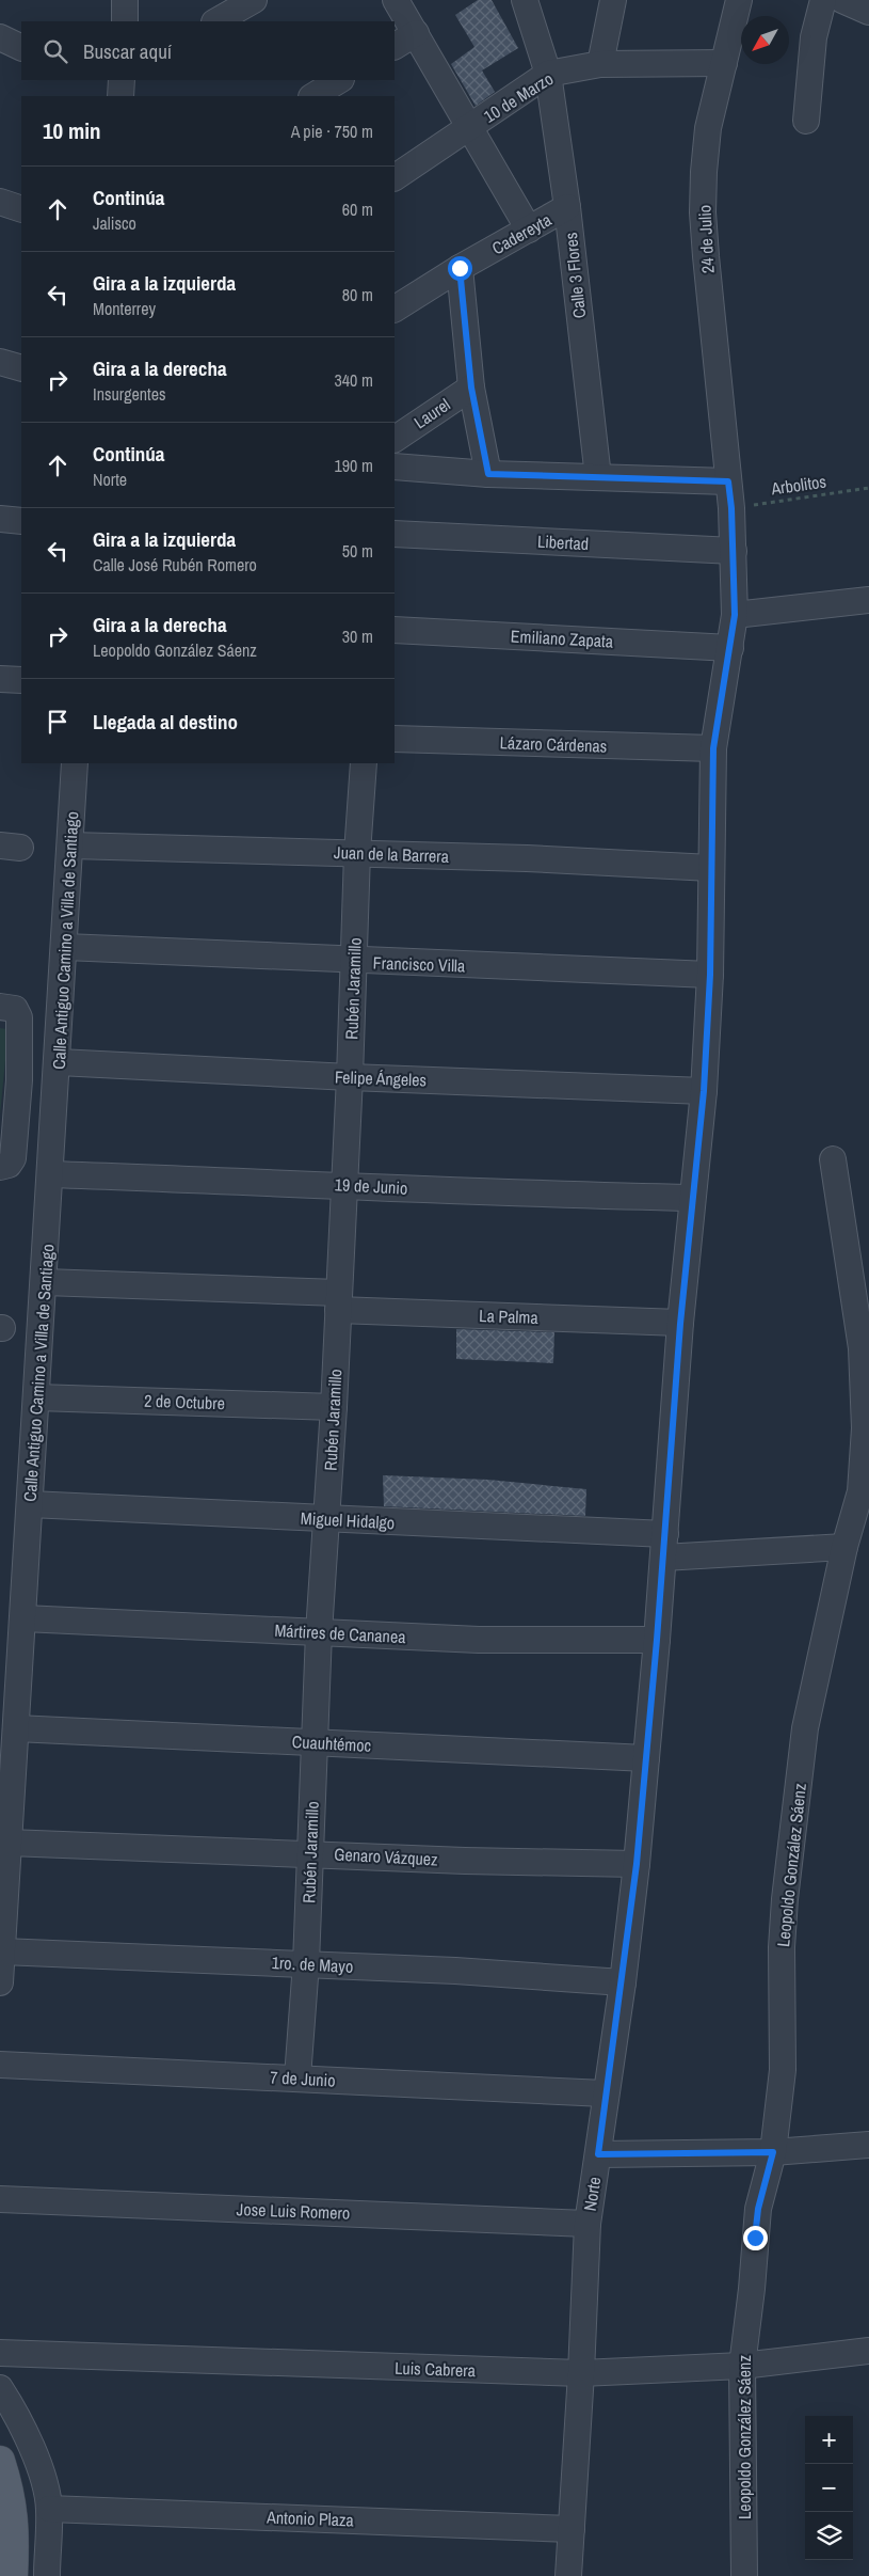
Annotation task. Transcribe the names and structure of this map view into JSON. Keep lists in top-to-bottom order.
{
  "streets": {
    "street": [
      "10 de Marzo",
      "Cadereyta",
      "24 de Julio",
      "Calle 3 Flores",
      "Laurel",
      "Libertad",
      "Emiliano Zapata",
      "Lázaro Cárdenas",
      "Juan de la Barrera",
      "Calle Antiguo Camino a Villa de Santiago",
      "Francisco Villa",
      "Rubén Jaramillo",
      "Felipe Ángeles",
      "19 de Junio",
      "La Palma",
      "2 de Octubre",
      "Miguel Hidalgo",
      "Mártires de Cananea",
      "Cuauhtémoc",
      "Genaro Vázquez",
      "Leopoldo González Sáenz",
      "1ro. de Mayo",
      "7 de Junio",
      "Norte",
      "Jose Luis Romero",
      "Luis Cabrera",
      "Antonio Plaza"
    ],
    "path": ["Arbolitos"]
  },
  "crossings": [
    ["10 de Marzo", "24 de Julio"],
    ["10 de Marzo", "Calle 3 Flores"],
    ["Cadereyta", "Calle 3 Flores"],
    ["24 de Julio", "Arbolitos"],
    ["24 de Julio", "Libertad"],
    ["24 de Julio", "Emiliano Zapata"],
    ["24 de Julio", "Lázaro Cárdenas"],
    ["24 de Julio", "Juan de la Barrera"],
    ["24 de Julio", "Francisco Villa"],
    ["24 de Julio", "Norte"],
    ["Juan de la Barrera", "Calle Antiguo Camino a Villa de Santiago"],
    ["Juan de la Barrera", "Rubén Jaramillo"],
    ["Calle Antiguo Camino a Villa de Santiago", "Francisco Villa"],
    ["Calle Antiguo Camino a Villa de Santiago", "Felipe Ángeles"],
    ["Calle Antiguo Camino a Villa de Santiago", "19 de Junio"],
    ["Calle Antiguo Camino a Villa de Santiago", "La Palma"],
    ["Calle Antiguo Camino a Villa de Santiago", "2 de Octubre"],
    ["Calle Antiguo Camino a Villa de Santiago", "Miguel Hidalgo"],
    ["Calle Antiguo Camino a Villa de Santiago", "Mártires de Cananea"],
    ["Calle Antiguo Camino a Villa de Santiago", "Cuauhtémoc"],
    ["Calle Antiguo Camino a Villa de Santiago", "Genaro Vázquez"],
    ["Calle Antiguo Camino a Villa de Santiago", "1ro. de Mayo"],
    ["Francisco Villa", "Rubén Jaramillo"],
    ["Francisco Villa", "Norte"],
    ["Rubén Jaramillo", "Felipe Ángeles"],
    ["Rubén Jaramillo", "19 de Junio"],
    ["Rubén Jaramillo", "La Palma"],
    ["Rubén Jaramillo", "2 de Octubre"],
    ["Rubén Jaramillo", "Miguel Hidalgo"],
    ["Rubén Jaramillo", "Mártires de Cananea"],
    ["Rubén Jaramillo", "Cuauhtémoc"],
    ["Rubén Jaramillo", "Genaro Vázquez"],
    ["Rubén Jaramillo", "1ro. de Mayo"],
    ["Rubén Jaramillo", "7 de Junio"],
    ["Felipe Ángeles", "Norte"],
    ["19 de Junio", "Norte"],
    ["La Palma", "Norte"],
    ["Miguel Hidalgo", "Leopoldo González Sáenz"],
    ["Miguel Hidalgo", "Norte"],
    ["Mártires de Cananea", "Norte"],
    ["Cuauhtémoc", "Norte"],
    ["Genaro Vázquez", "Norte"],
    ["Leopoldo González Sáenz", "Luis Cabrera"],
    ["1ro. de Mayo", "Norte"],
    ["7 de Junio", "Norte"],
    ["Norte", "Jose Luis Romero"],
    ["Norte", "Luis Cabrera"],
    ["Norte", "Antonio Plaza"]
  ],
  "north": "bottom left",
  "page": {
    "search": "Buscar aquí",
    "heading": ["10 min", "A pie · 750 m"],
    "list": [
      ["Continúa", "Jalisco", "60 m"],
      ["Gira a la izquierda", "Monterrey", "80 m"],
      ["Gira a la derecha", "Insurgentes", "340 m"],
      ["Continúa", "Norte", "190 m"],
      ["Gira a la izquierda", "Calle José Rubén Romero", "50 m"],
      ["Gira a la derecha", "Leopoldo González Sáenz", "30 m"],
      "Llegada al destino"
    ],
    "map_buttons": ["+", "−"]
  }
}
